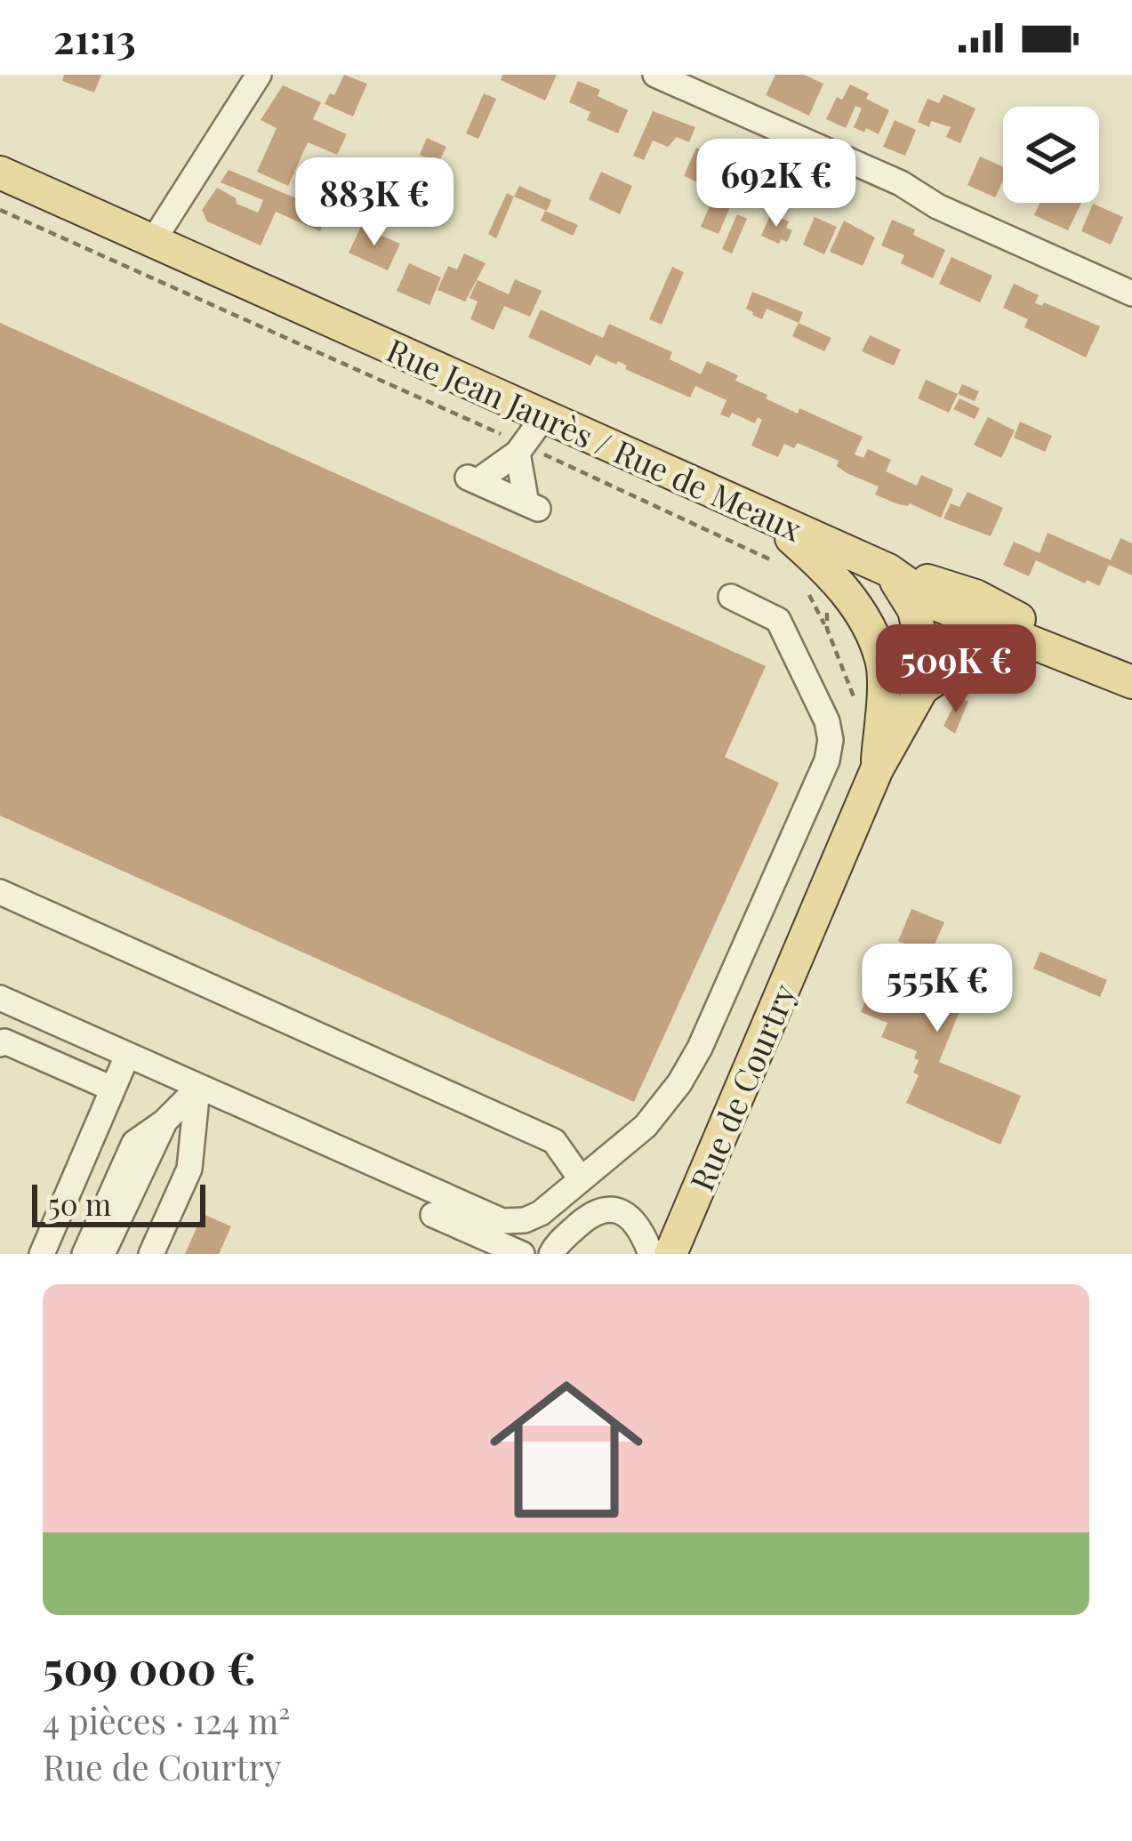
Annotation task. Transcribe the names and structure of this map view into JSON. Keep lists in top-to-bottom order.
{
  "streets": {
    "main road": ["Rue Jean Jaurès / Rue de Meaux", "Rue de Courtry"]
  },
  "scale_bar": "50 m",
  "page": {
    "status": "21:13",
    "price": [
      "692K €",
      "883K €",
      "509K €",
      "555K €"
    ],
    "scale": "50 m",
    "list": [
      {
        "name": "509 000 €",
        "note": "4 pièces · 124 m² · Rue de Courtry"
      }
    ]
  }
}
